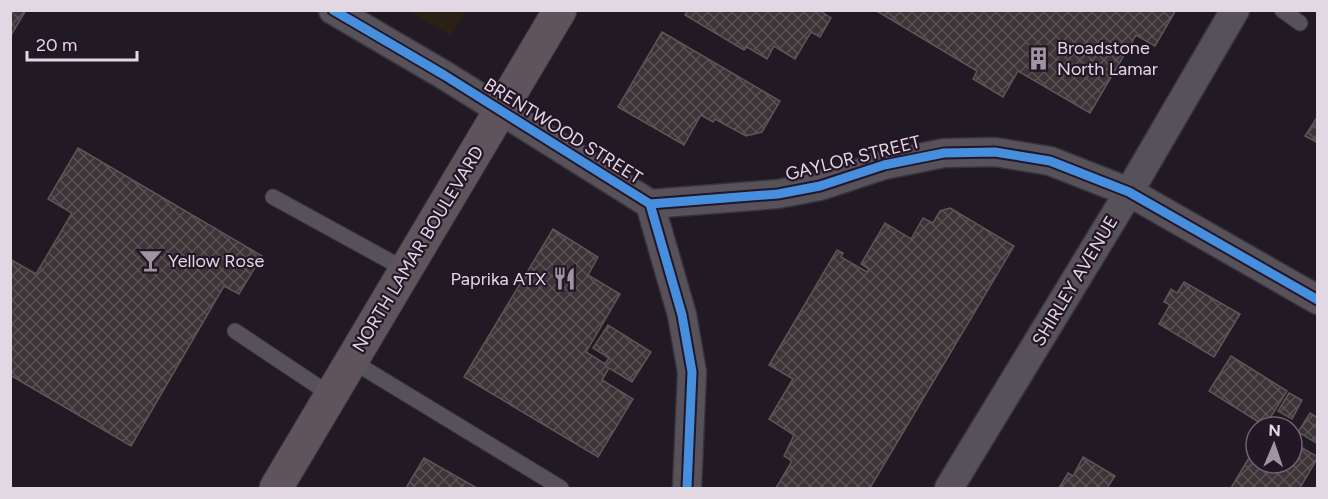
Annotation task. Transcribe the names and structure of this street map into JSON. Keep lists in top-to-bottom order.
{
  "streets": {
    "main road": ["NORTH LAMAR BOULEVARD"],
    "street": ["BRENTWOOD STREET", "GAYLOR STREET", "SHIRLEY AVENUE"]
  },
  "crossings": [
    ["BRENTWOOD STREET", "GAYLOR STREET"],
    ["BRENTWOOD STREET", "NORTH LAMAR BOULEVARD"],
    ["GAYLOR STREET", "SHIRLEY AVENUE"]
  ],
  "places": {
    "building": ["Broadstone North Lamar"],
    "bar": ["Yellow Rose"],
    "restaurant": ["Paprika ATX"]
  },
  "scale_bar": "20 m",
  "north": "top"
}
